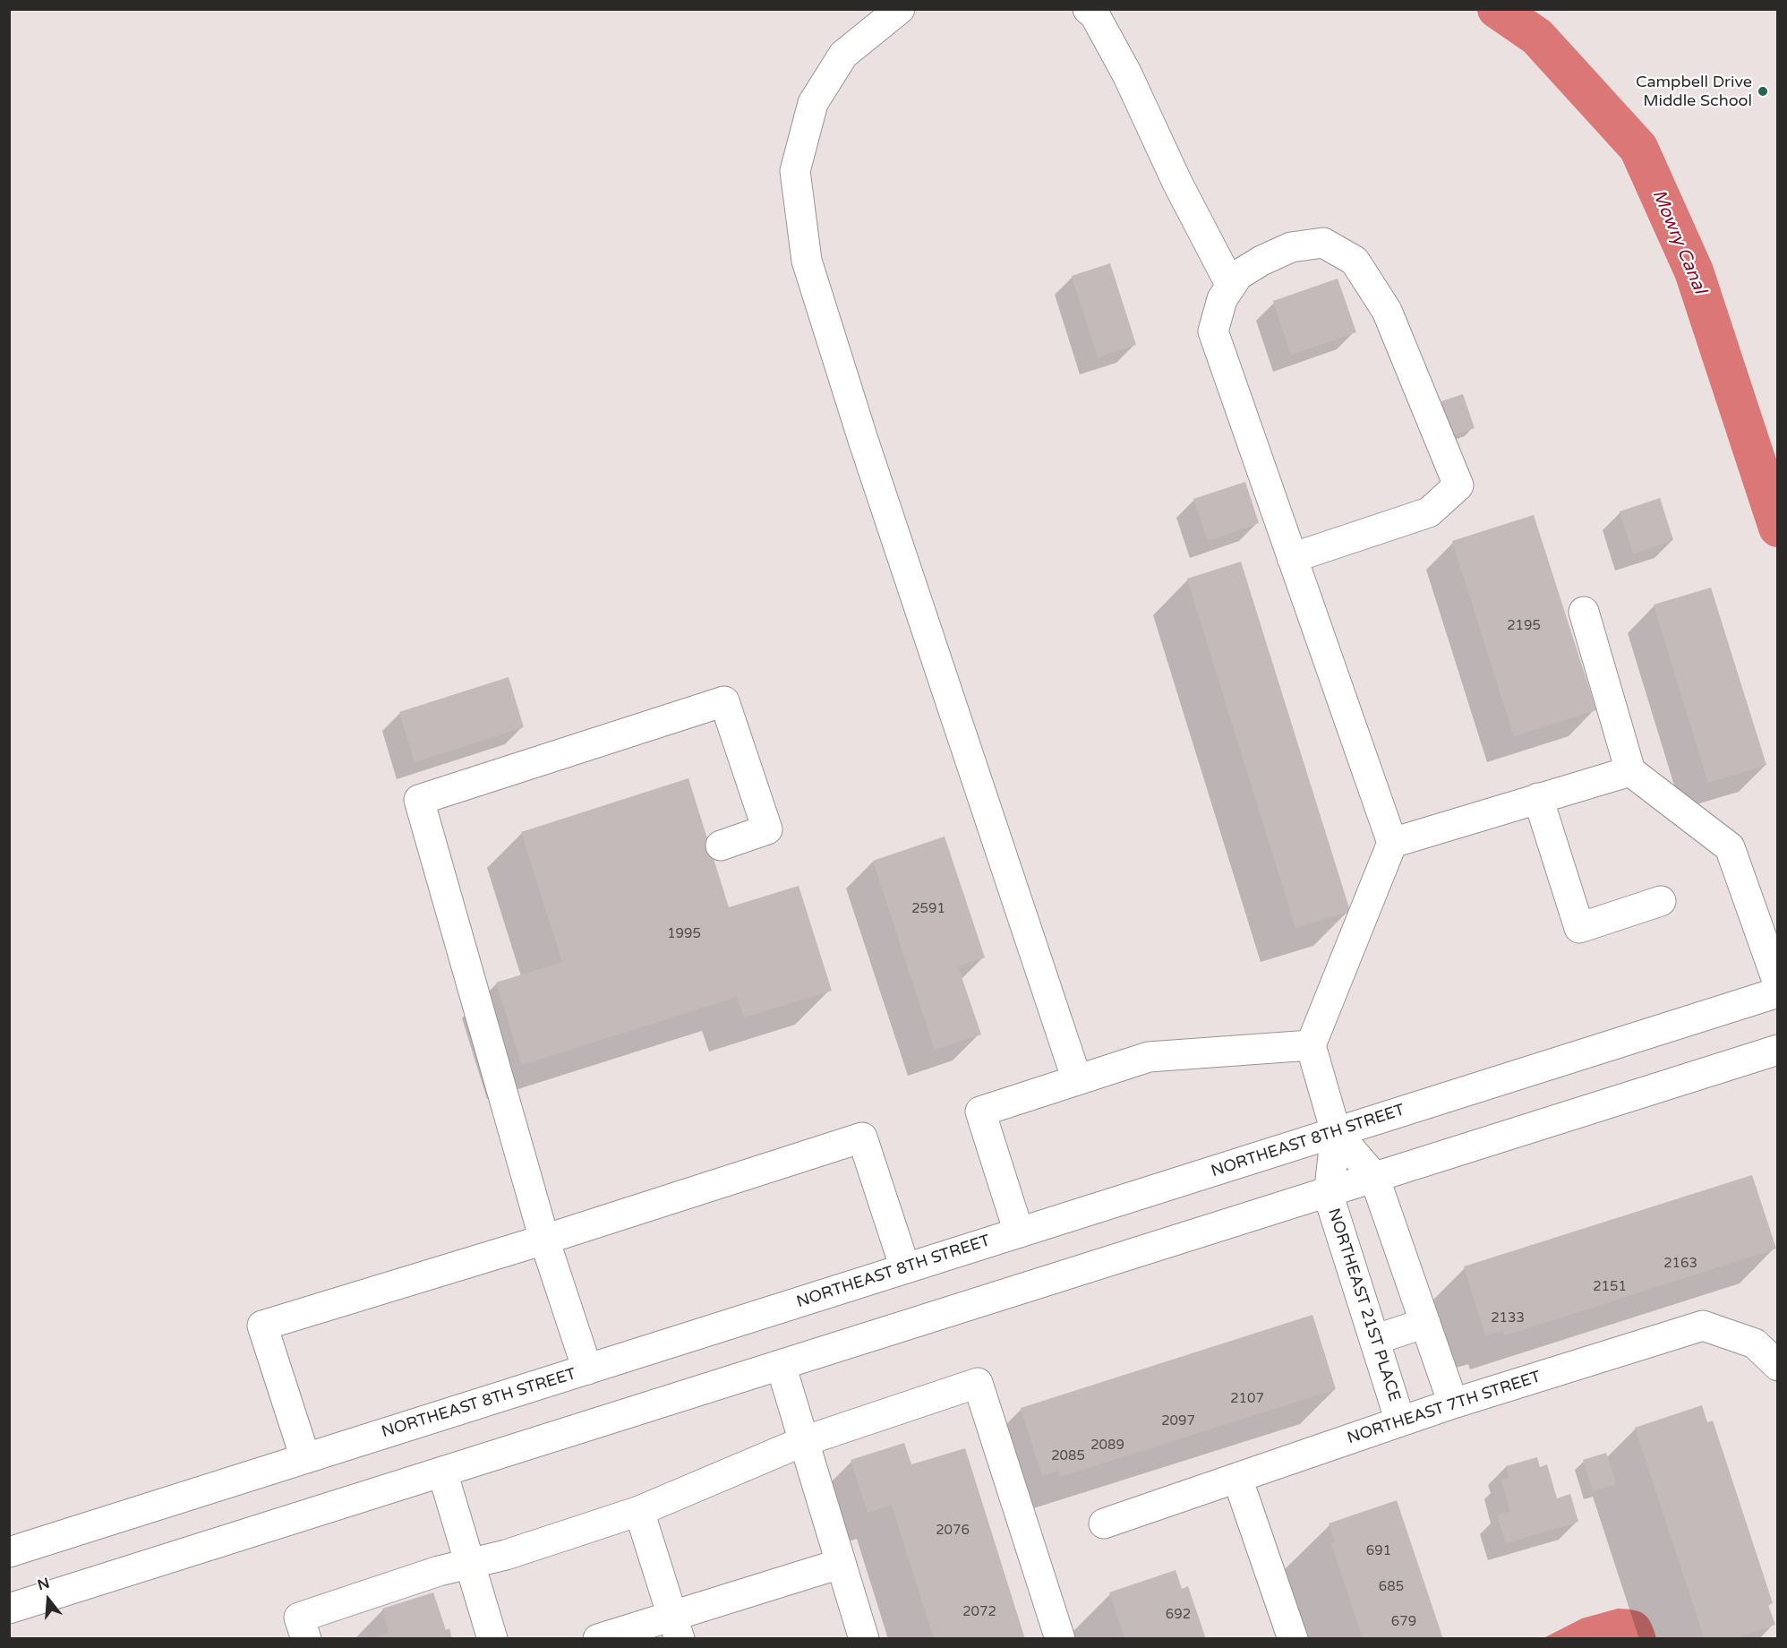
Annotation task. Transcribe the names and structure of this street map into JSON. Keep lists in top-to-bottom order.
{
  "streets": {
    "main road": ["NORTHEAST 8TH STREET", "NORTHEAST 21ST PLACE", "NORTHEAST 7TH STREET"]
  },
  "crossings": [
    ["NORTHEAST 8TH STREET", "NORTHEAST 21ST PLACE"],
    ["NORTHEAST 21ST PLACE", "NORTHEAST 7TH STREET"]
  ],
  "water": ["Mowry Canal"],
  "places": ["Campbell Drive Middle School"],
  "house_numbers": [
    "2195",
    "2591",
    "1995",
    "2163",
    "2151",
    "2133",
    "2107",
    "2097",
    "2089",
    "2085",
    "2076",
    "691",
    "685",
    "2072",
    "692",
    "679"
  ],
  "north": "top"
}
